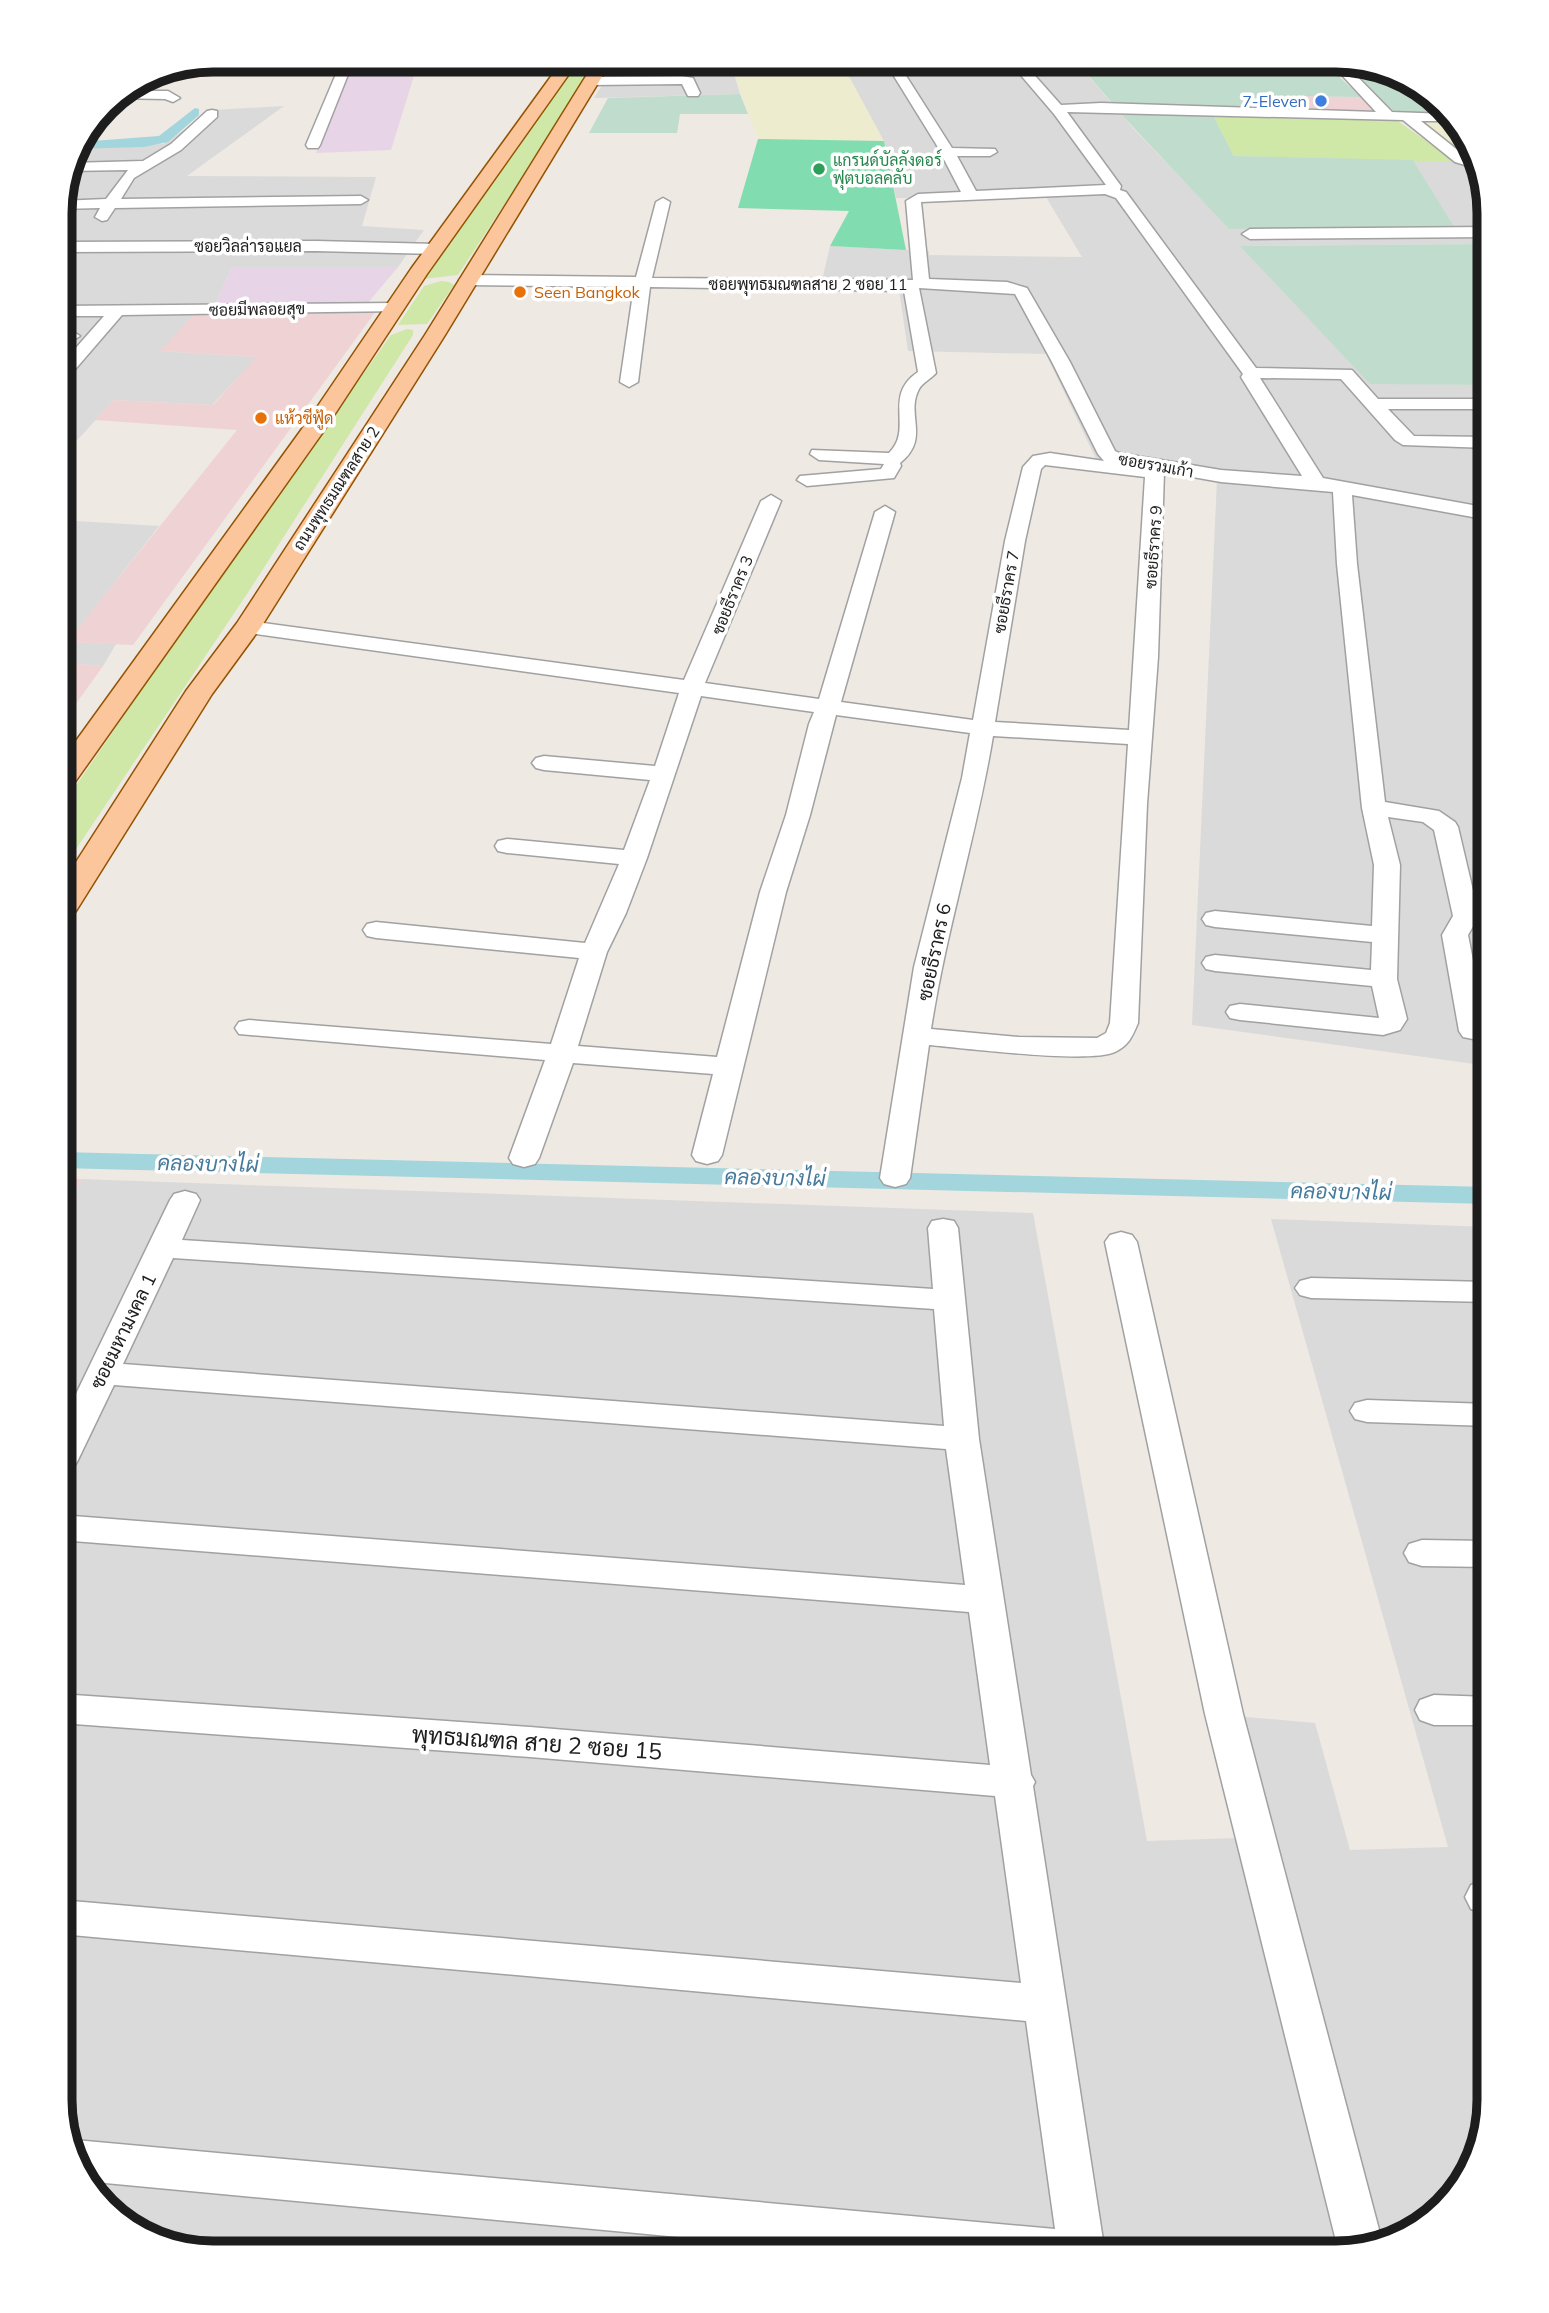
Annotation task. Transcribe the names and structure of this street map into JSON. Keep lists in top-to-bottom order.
{
  "streets": {
    "main road": ["ถนนพุทธมณฑลสาย 2"],
    "street": [
      "ซอยวิลล่ารอแยล",
      "ซอยพุทธมณฑลสาย 2 ซอย 11",
      "ซอยมีพลอยสุข",
      "ซอยรวมเก้า",
      "ซอยธีราคร 9",
      "ซอยธีราคร 7",
      "ซอยธีราคร 3",
      "ซอยธีราคร 6",
      "ซอยมหามงคล 1",
      "พุทธมณฑล สาย 2 ซอย 15"
    ]
  },
  "crossings": [
    ["ซอยวิลล่ารอแยล", "ถนนพุทธมณฑลสาย 2"],
    ["ซอยพุทธมณฑลสาย 2 ซอย 11", "ซอยรวมเก้า"],
    ["ซอยพุทธมณฑลสาย 2 ซอย 11", "ถนนพุทธมณฑลสาย 2"],
    ["ซอยมีพลอยสุข", "ถนนพุทธมณฑลสาย 2"],
    ["ซอยธีราคร 9", "ซอยธีราคร 7"],
    ["ซอยธีราคร 7", "ซอยธีราคร 6"]
  ],
  "water": ["คลองบางไผ่"],
  "places": [
    "7-Eleven",
    "แกรนด์บัลลังดอร์ ฟุตบอลคลับ",
    "Seen Bangkok",
    "แห้วซีฟู้ด"
  ]
}
